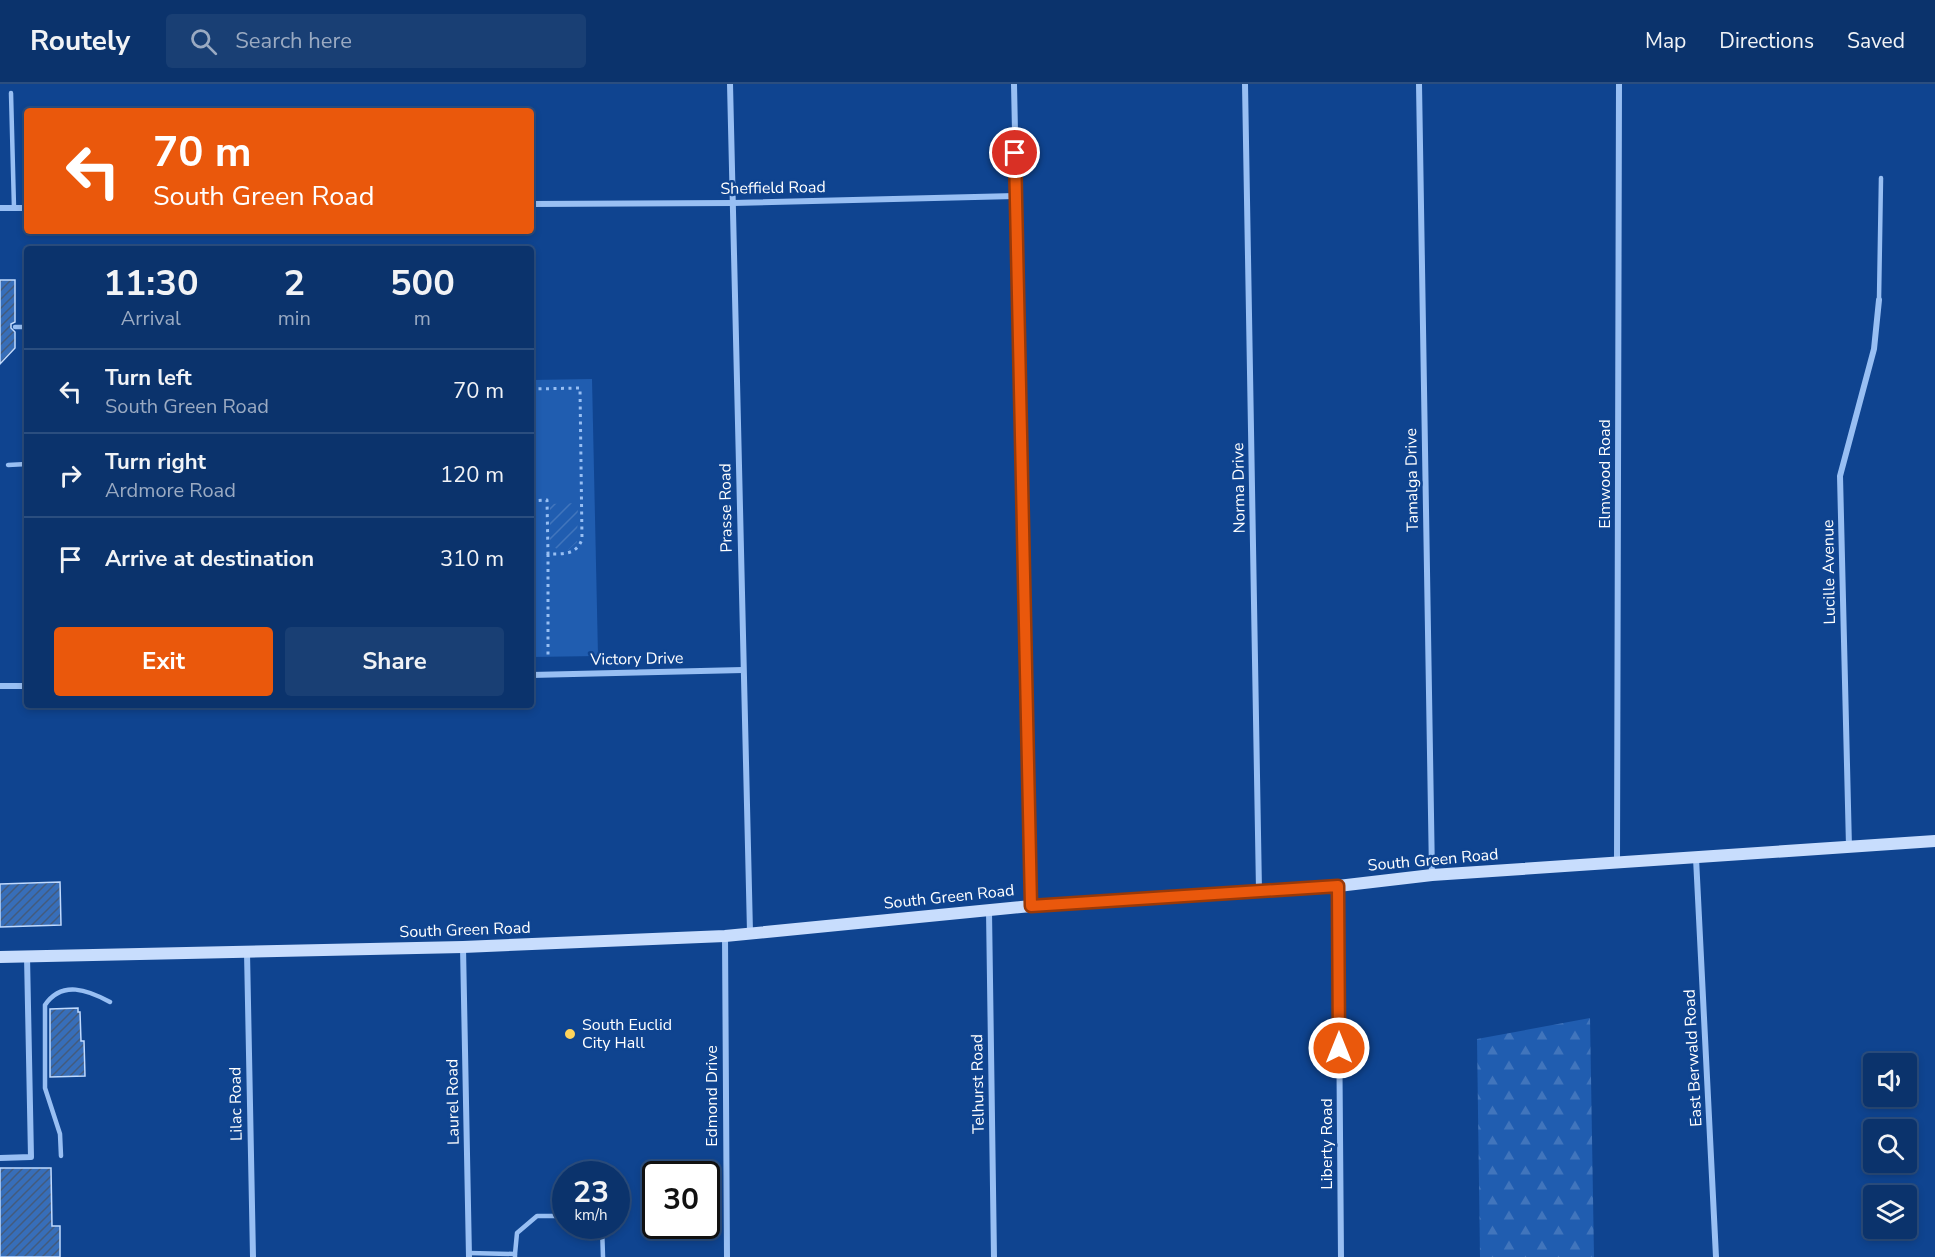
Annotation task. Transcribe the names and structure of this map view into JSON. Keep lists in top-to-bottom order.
{
  "streets": {
    "main road": ["South Green Road"],
    "street": [
      "Sheffield Road",
      "Elmwood Road",
      "Tamalga Drive",
      "Norma Drive",
      "Prasse Road",
      "Lucille Avenue",
      "Victory Drive",
      "East Berwald Road",
      "Telhurst Road",
      "Edmond Drive",
      "Laurel Road",
      "Lilac Road",
      "Liberty Road"
    ]
  },
  "crossings": [
    ["Sheffield Road", "Prasse Road"],
    ["Elmwood Road", "South Green Road"],
    ["Tamalga Drive", "South Green Road"],
    ["Norma Drive", "South Green Road"],
    ["Prasse Road", "Victory Drive"],
    ["Prasse Road", "South Green Road"],
    ["Lucille Avenue", "South Green Road"],
    ["South Green Road", "East Berwald Road"],
    ["South Green Road", "Telhurst Road"],
    ["South Green Road", "Edmond Drive"],
    ["South Green Road", "Laurel Road"],
    ["South Green Road", "Lilac Road"],
    ["South Green Road", "Liberty Road"]
  ],
  "places": ["South Euclid City Hall"],
  "page": {
    "header": "Routely",
    "search": "Search here",
    "nav": ["Map", "Directions", "Saved"],
    "turn": ["70 m", "South Green Road"],
    "eta": [
      "11:30",
      "Arrival",
      "2",
      "min",
      "500",
      "m"
    ],
    "list": [
      {
        "name": "Turn left",
        "note": "South Green Road",
        "value": "70 m"
      },
      {
        "name": "Turn right",
        "note": "Ardmore Road",
        "value": "120 m"
      },
      {
        "name": "Arrive at destination",
        "value": "310 m"
      }
    ],
    "buttons": ["Exit", "Share"],
    "speed": "23 km/h",
    "limit": "30"
  }
}
